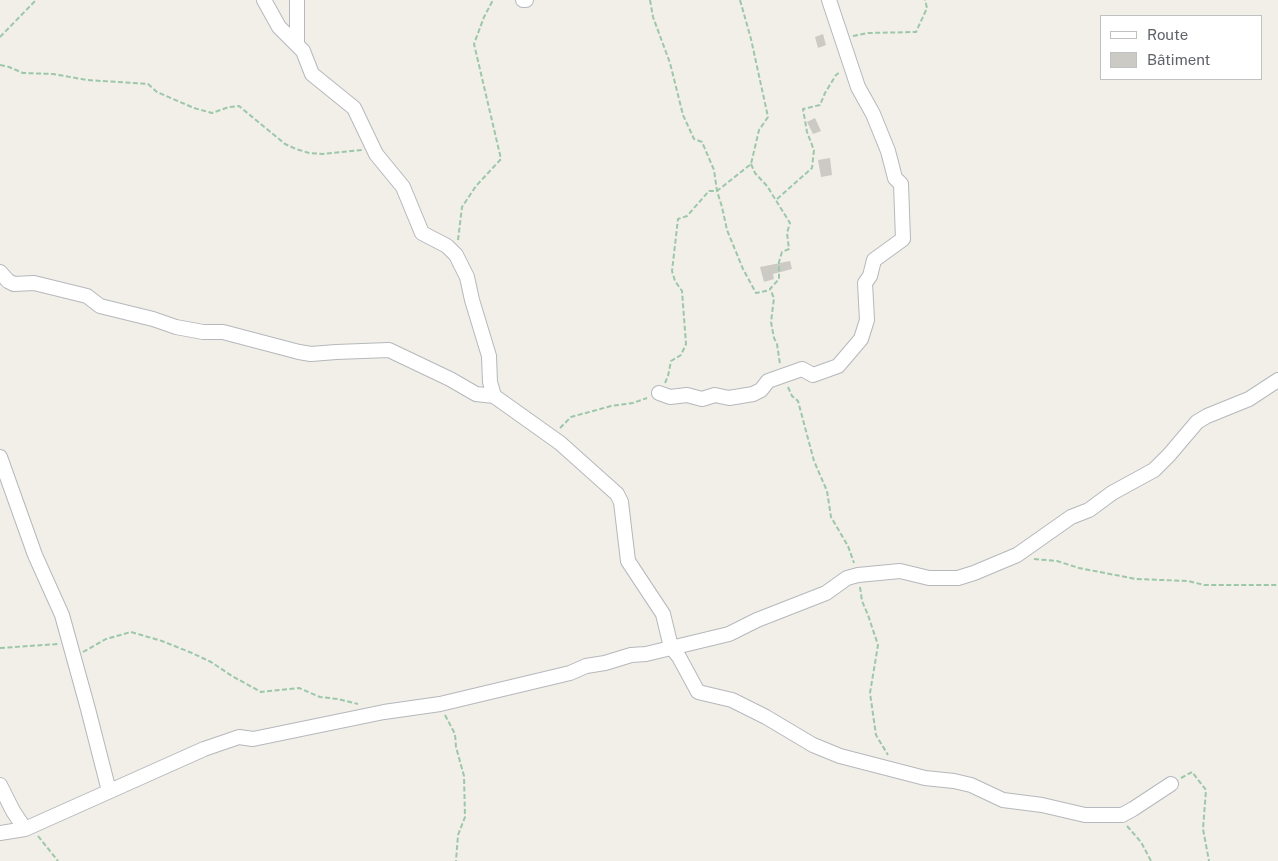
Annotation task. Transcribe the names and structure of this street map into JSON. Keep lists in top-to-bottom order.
{
  "legend": ["Route", "Bâtiment"]
}
